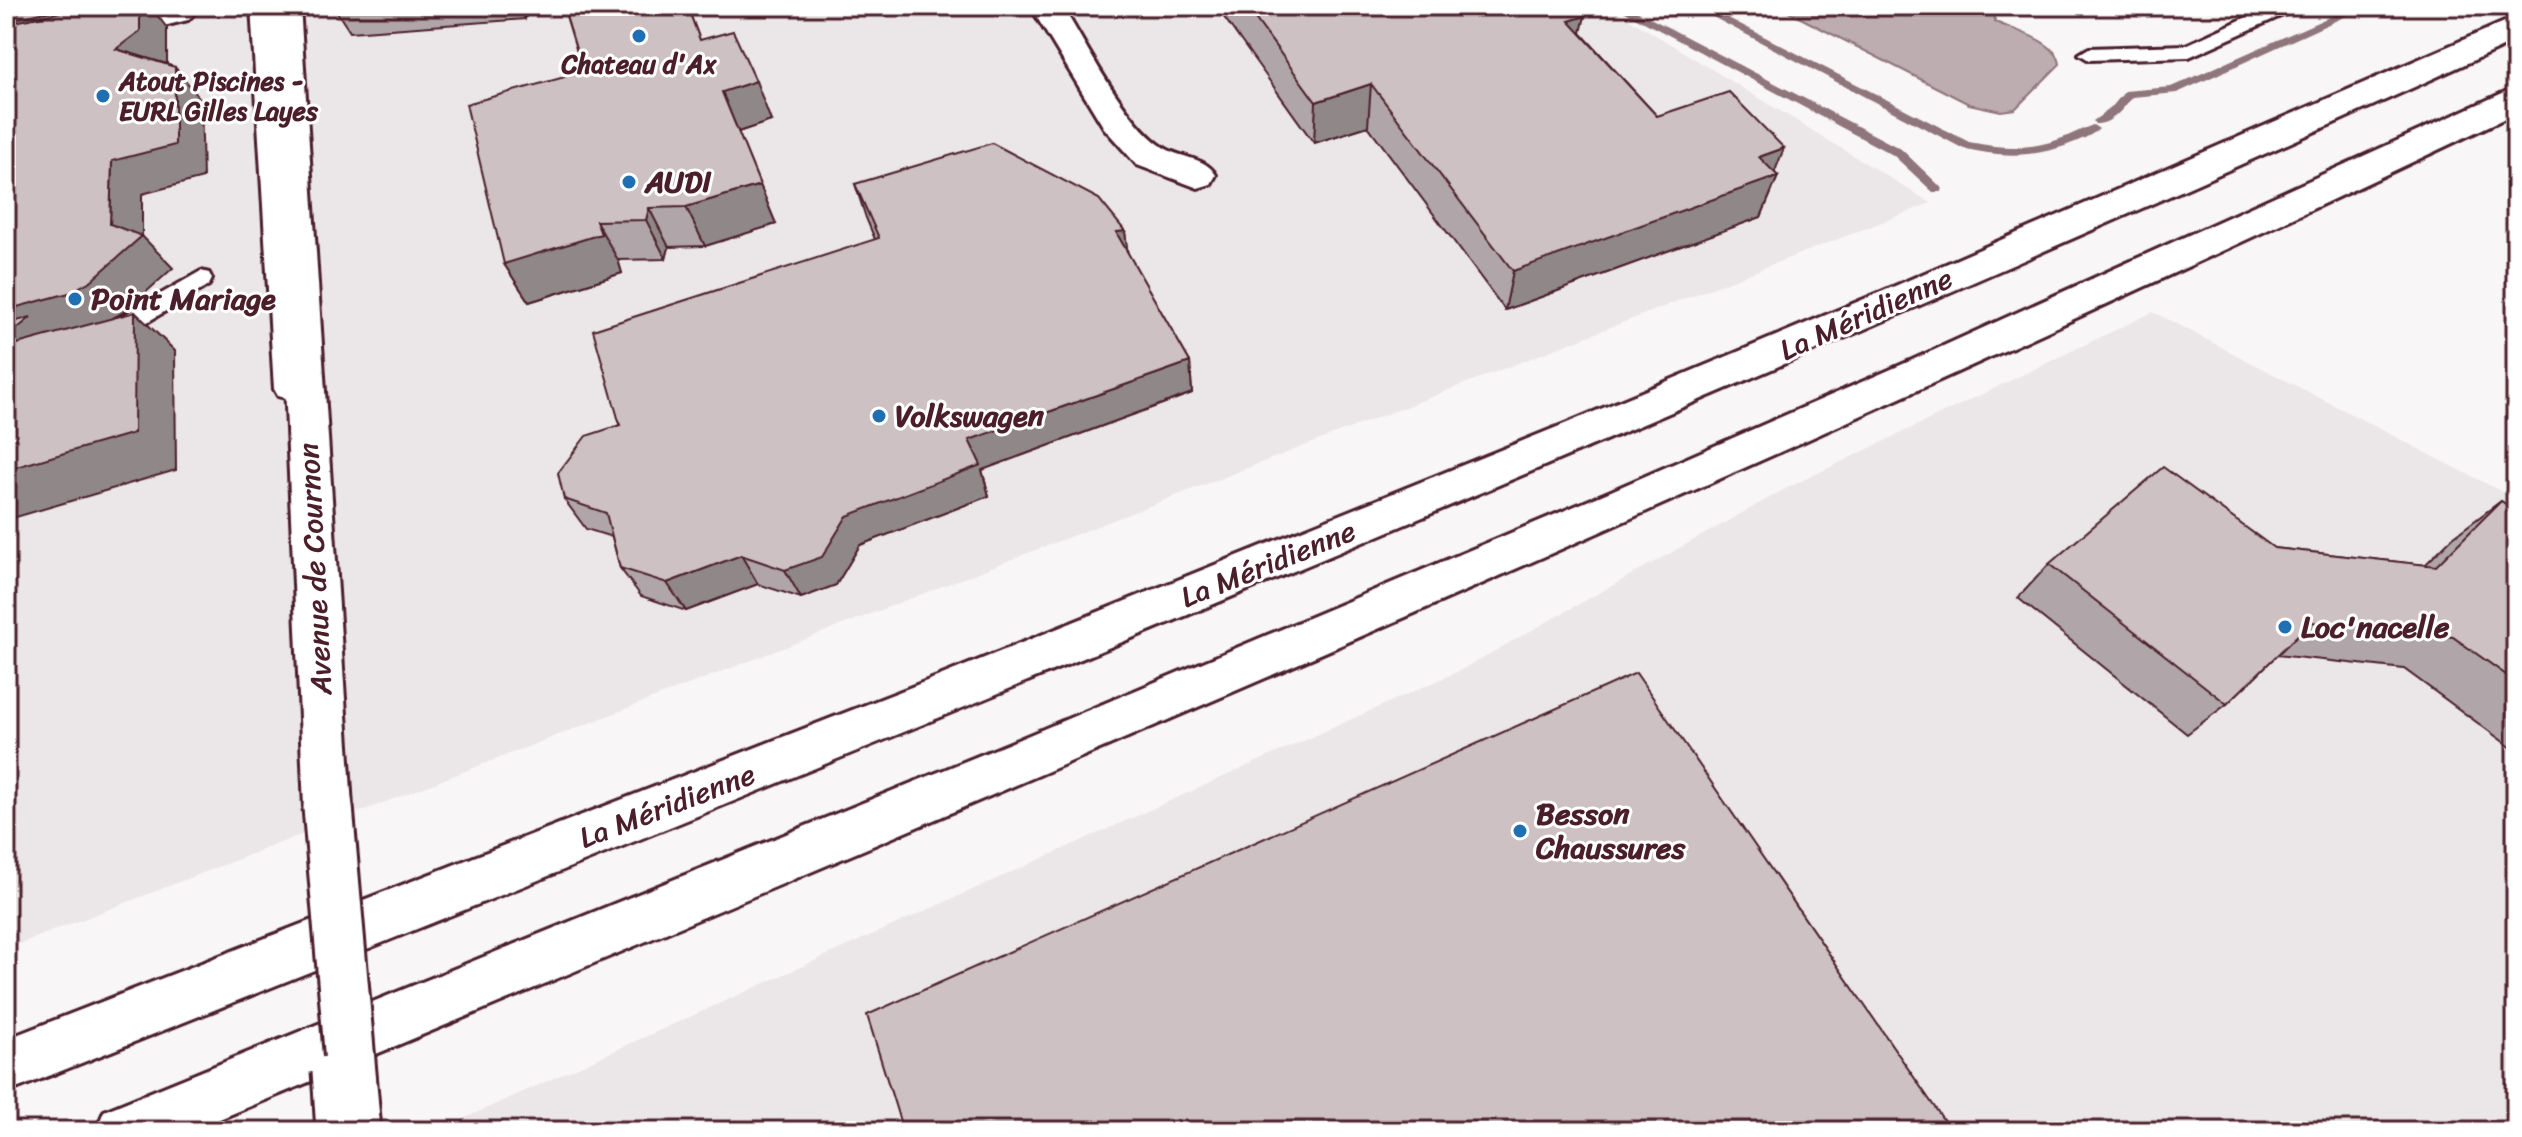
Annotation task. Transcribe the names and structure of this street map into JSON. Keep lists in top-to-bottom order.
{
  "streets": {
    "main road": ["La Méridienne", "Avenue de Cournon"]
  },
  "places": [
    "Chateau d'Ax",
    "Atout Piscines - EURL Gilles Layes",
    "AUDI",
    "Point Mariage",
    "Volkswagen",
    "Loc'nacelle",
    "Besson Chaussures"
  ]
}
